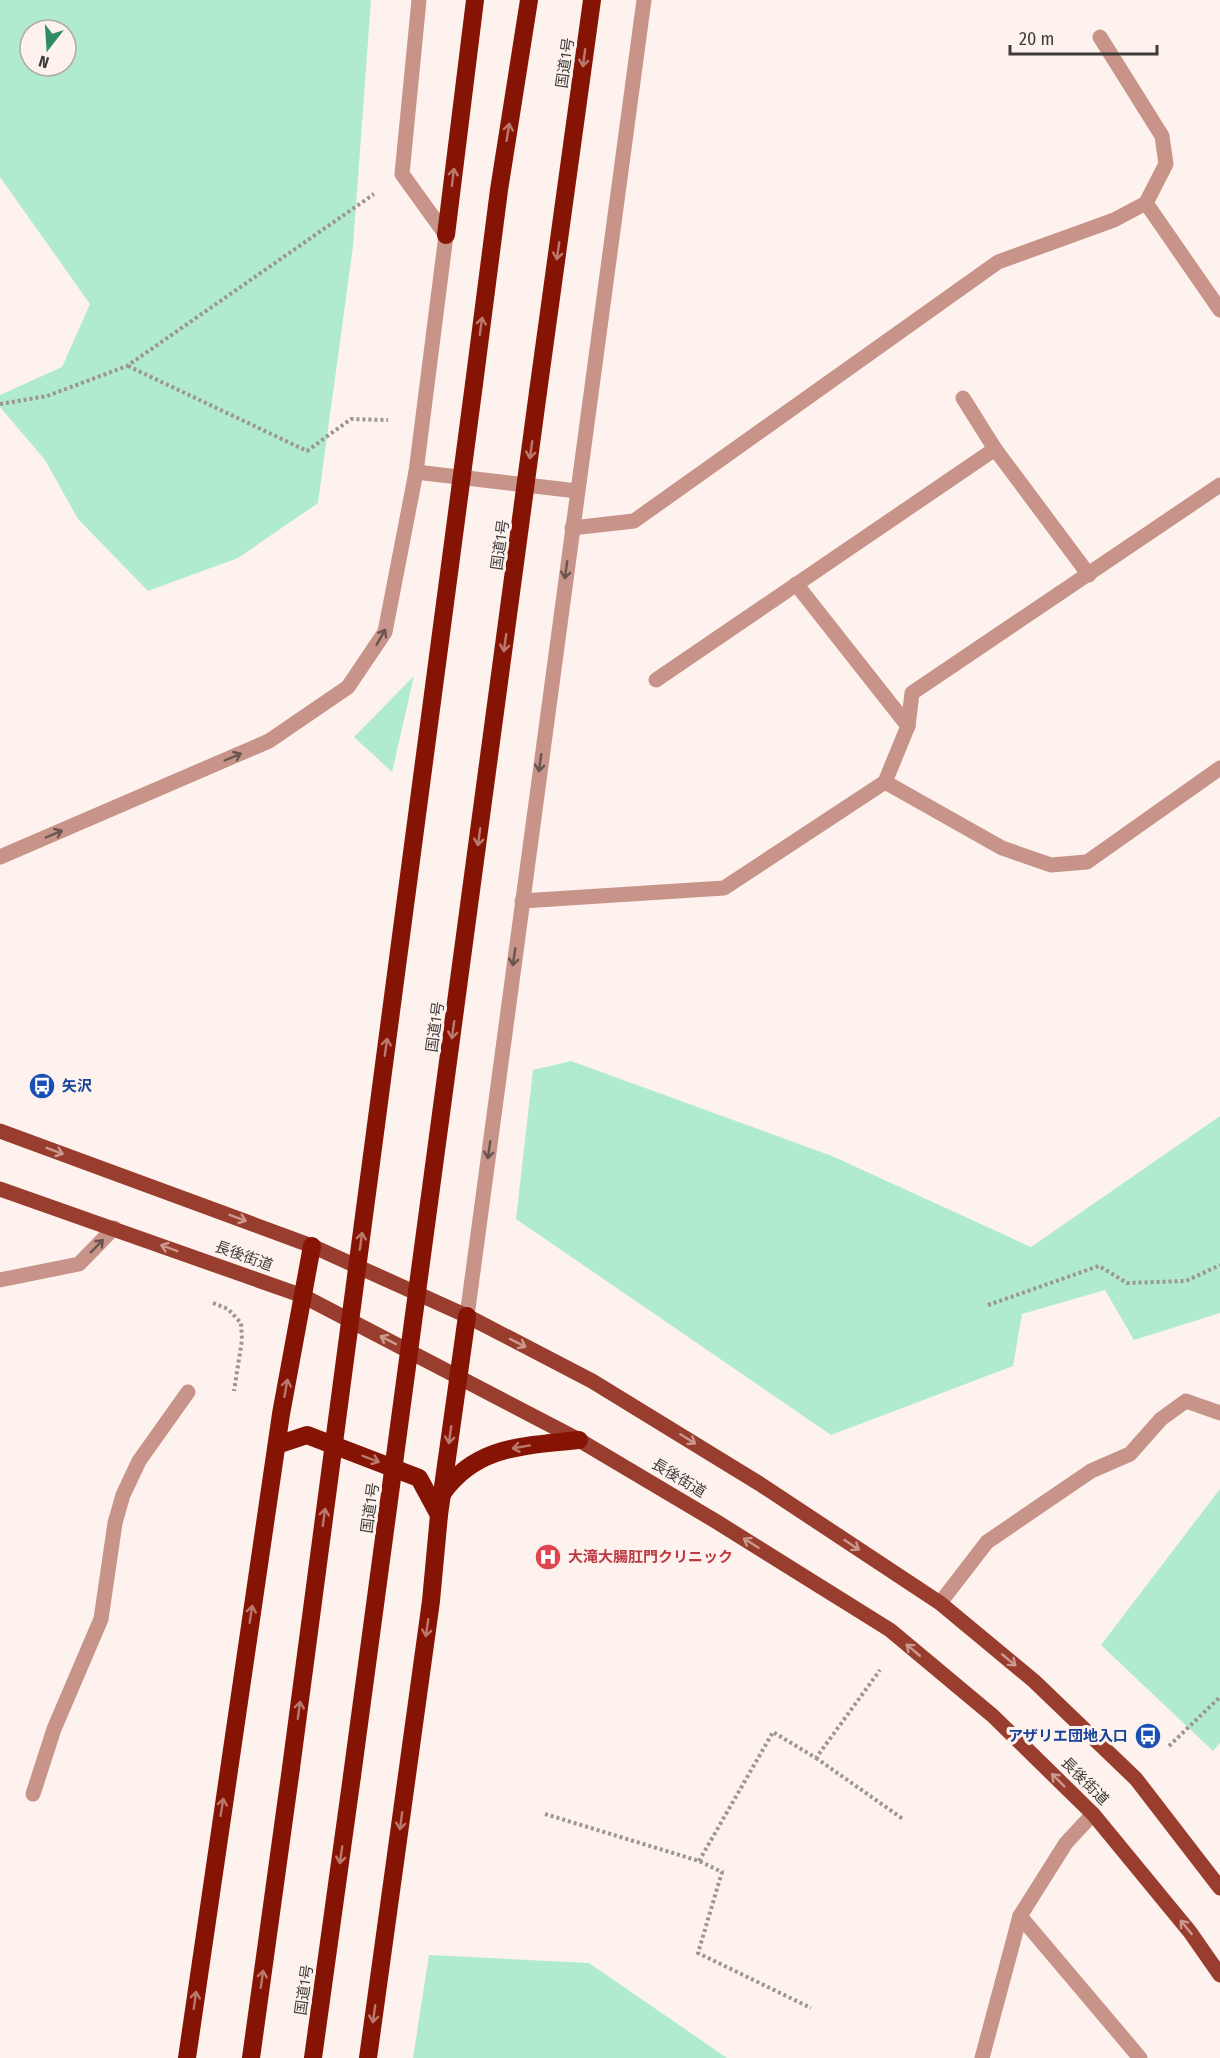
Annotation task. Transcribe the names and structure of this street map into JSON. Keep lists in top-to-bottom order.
{
  "streets": {
    "highway": ["国道1号"],
    "main road": ["長後街道"]
  },
  "places": {
    "bus stop": ["矢沢", "アザリエ団地入口"],
    "hospital": ["大滝大腸肛門クリニック"]
  },
  "scale_bar": "20 m",
  "north": "bottom"
}
